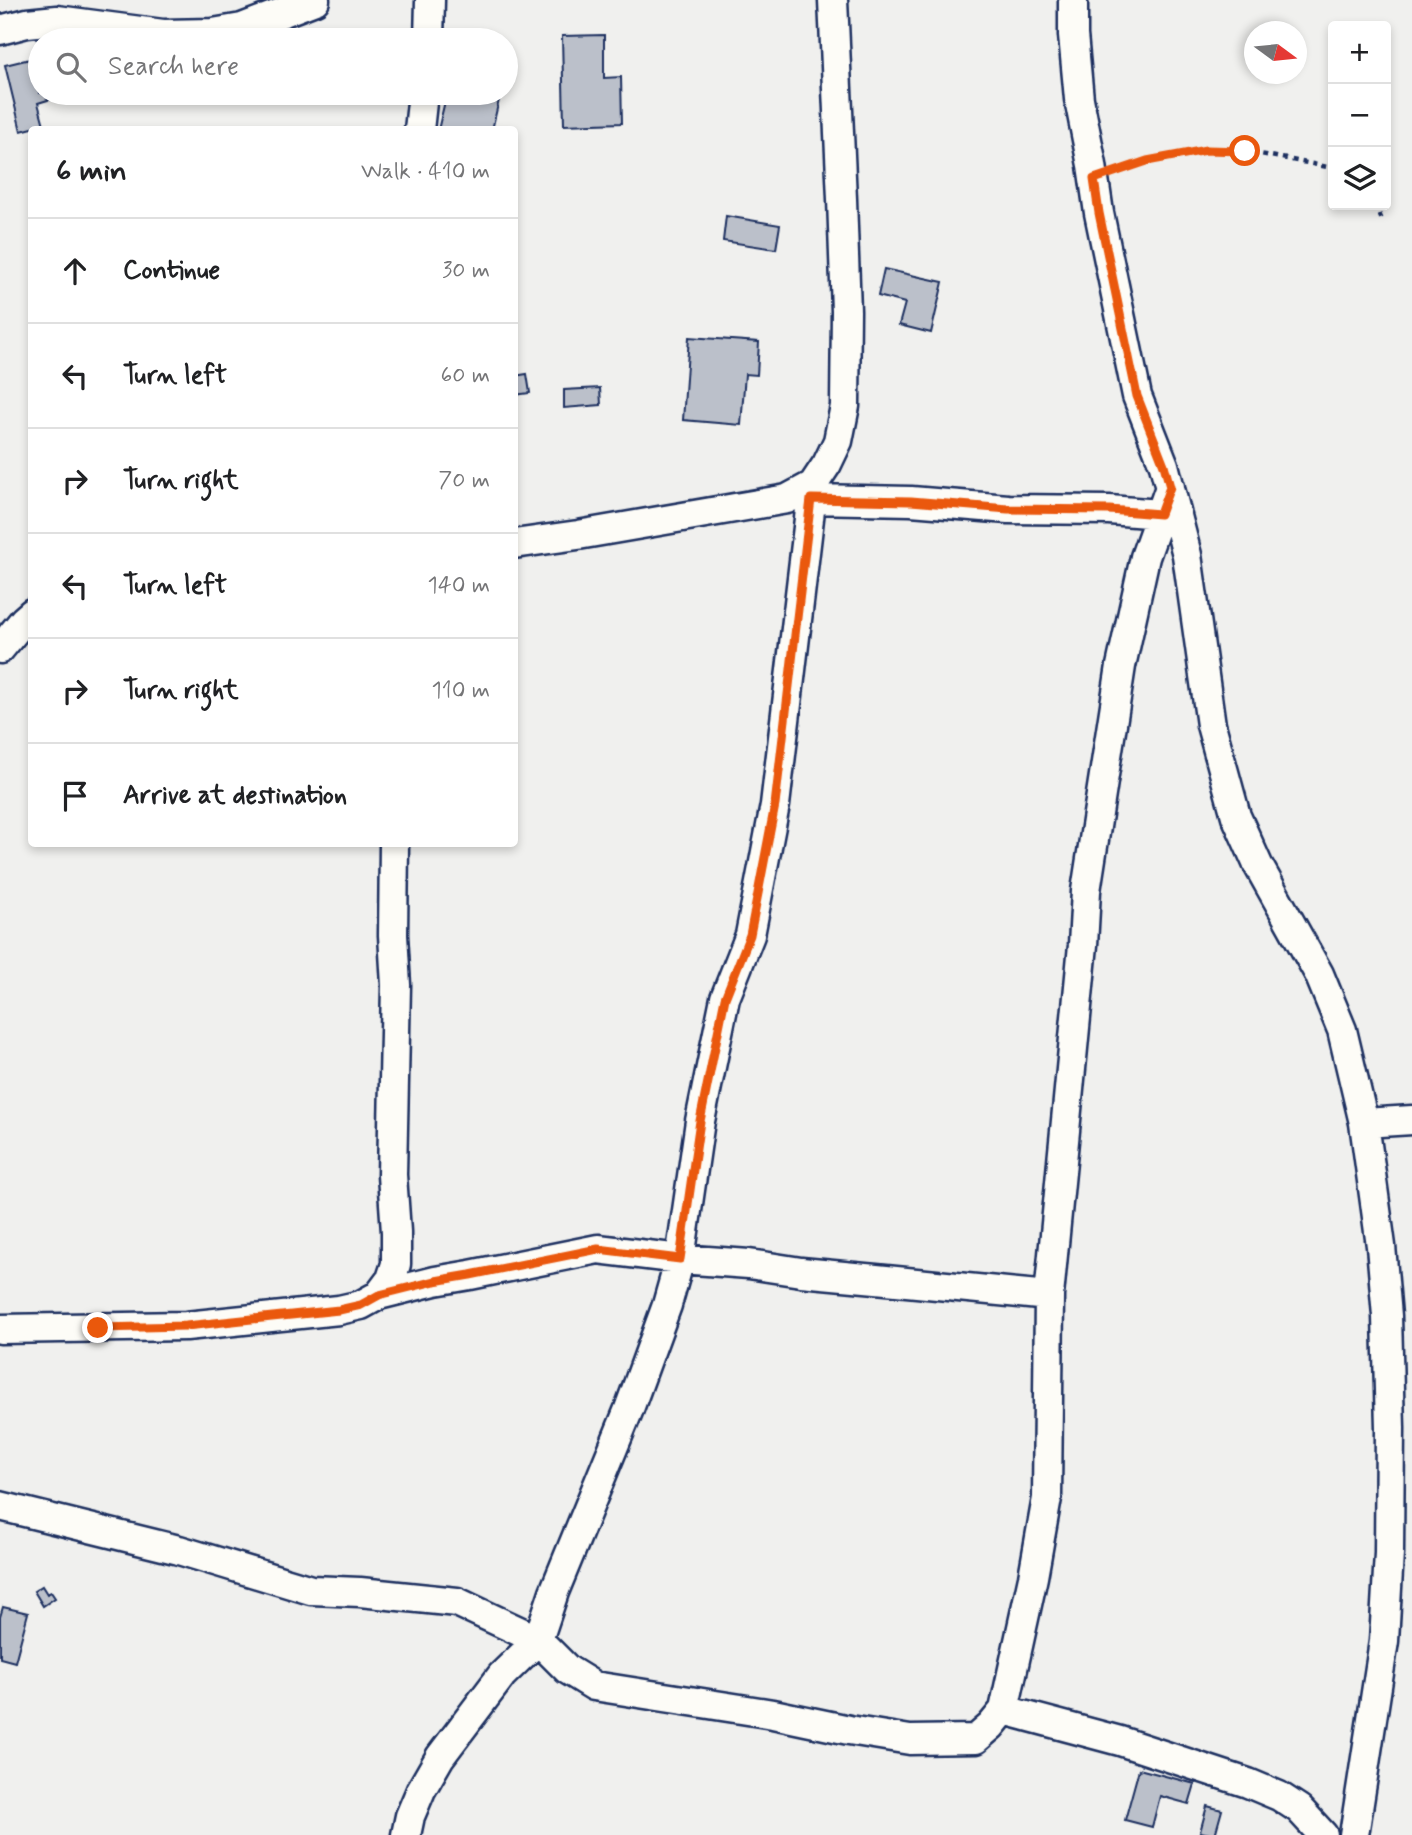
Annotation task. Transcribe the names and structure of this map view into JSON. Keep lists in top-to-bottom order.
{
  "north": "right",
  "page": {
    "map_buttons": ["+", "−"],
    "search": "Search here",
    "heading": ["6 min", "Walk · 410 m"],
    "list": [
      ["Continue", "30 m"],
      ["Turn left", "60 m"],
      ["Turn right", "70 m"],
      ["Turn left", "140 m"],
      ["Turn right", "110 m"],
      "Arrive at destination"
    ]
  }
}
